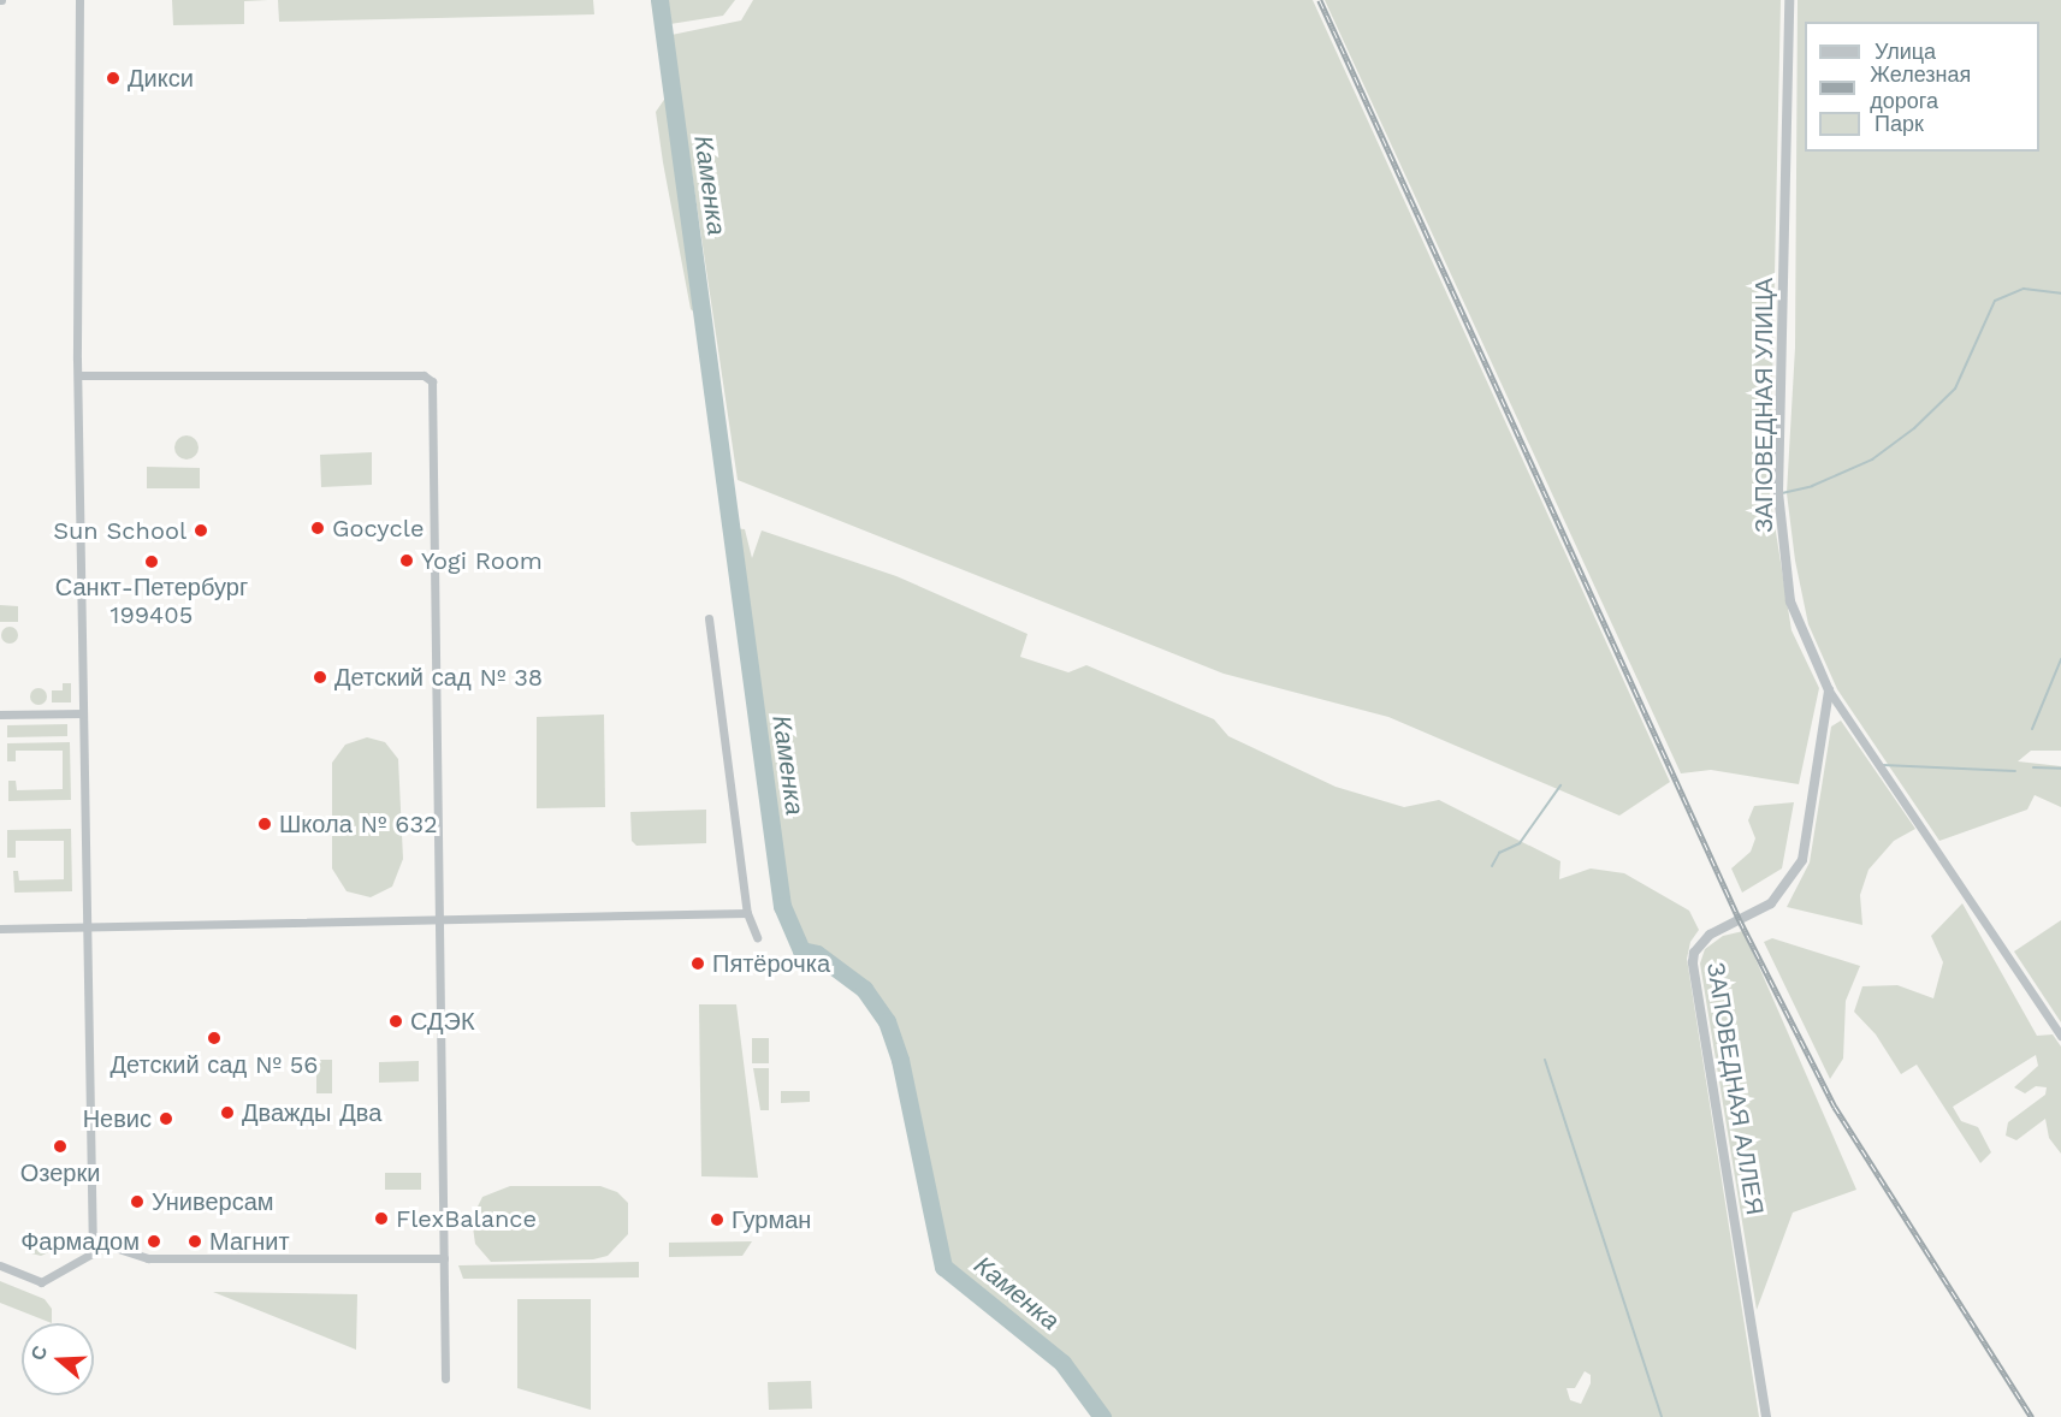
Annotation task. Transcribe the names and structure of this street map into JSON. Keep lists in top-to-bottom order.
{
  "streets": {
    "street": ["ЗАПОВЕДНАЯ УЛИЦА", "ЗАПОВЕДНАЯ АЛЛЕЯ"]
  },
  "crossings": [
    ["ЗАПОВЕДНАЯ УЛИЦА", "ЗАПОВЕДНАЯ АЛЛЕЯ"]
  ],
  "water": ["Каменка"],
  "places": [
    "Дикси",
    "Gocycle",
    "Sun School",
    "Yogi Room",
    "Санкт-Петербург 199405",
    "Детский сад № 38",
    "Школа № 632",
    "Пятёрочка",
    "СДЭК",
    "Детский сад № 56",
    "Дважды Два",
    "Невис",
    "Озерки",
    "Универсам",
    "FlexBalance",
    "Гурман",
    "Фармадом",
    "Магнит"
  ],
  "legend": ["Улица", "Железная дорога", "Парк"],
  "north": "left"
}
